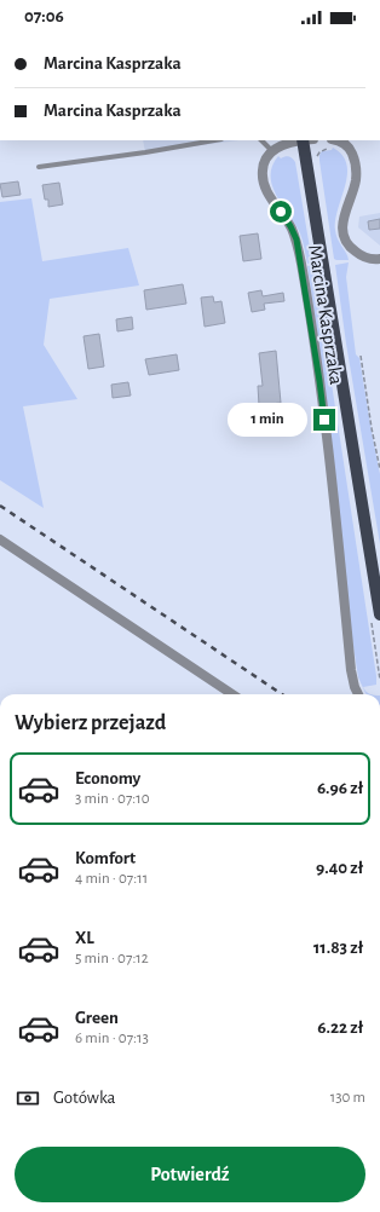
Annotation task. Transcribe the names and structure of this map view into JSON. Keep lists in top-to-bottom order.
{
  "streets": {
    "main road": ["Marcina Kasprzaka"]
  },
  "page": {
    "status": "07:06",
    "banner": ["Marcina Kasprzaka", "Marcina Kasprzaka"],
    "bubble": "1 min",
    "heading": "Wybierz przejazd",
    "list": [
      {
        "name": "Economy",
        "note": "3 min · 07:10",
        "value": "6.96 zł"
      },
      {
        "name": "Komfort",
        "note": "4 min · 07:11",
        "value": "9.40 zł"
      },
      {
        "name": "XL",
        "note": "5 min · 07:12",
        "value": "11.83 zł"
      },
      {
        "name": "Green",
        "note": "6 min · 07:13",
        "value": "6.22 zł"
      }
    ],
    "pay": ["Gotówka", "130 m"],
    "buttons": "Potwierdź"
  }
}
